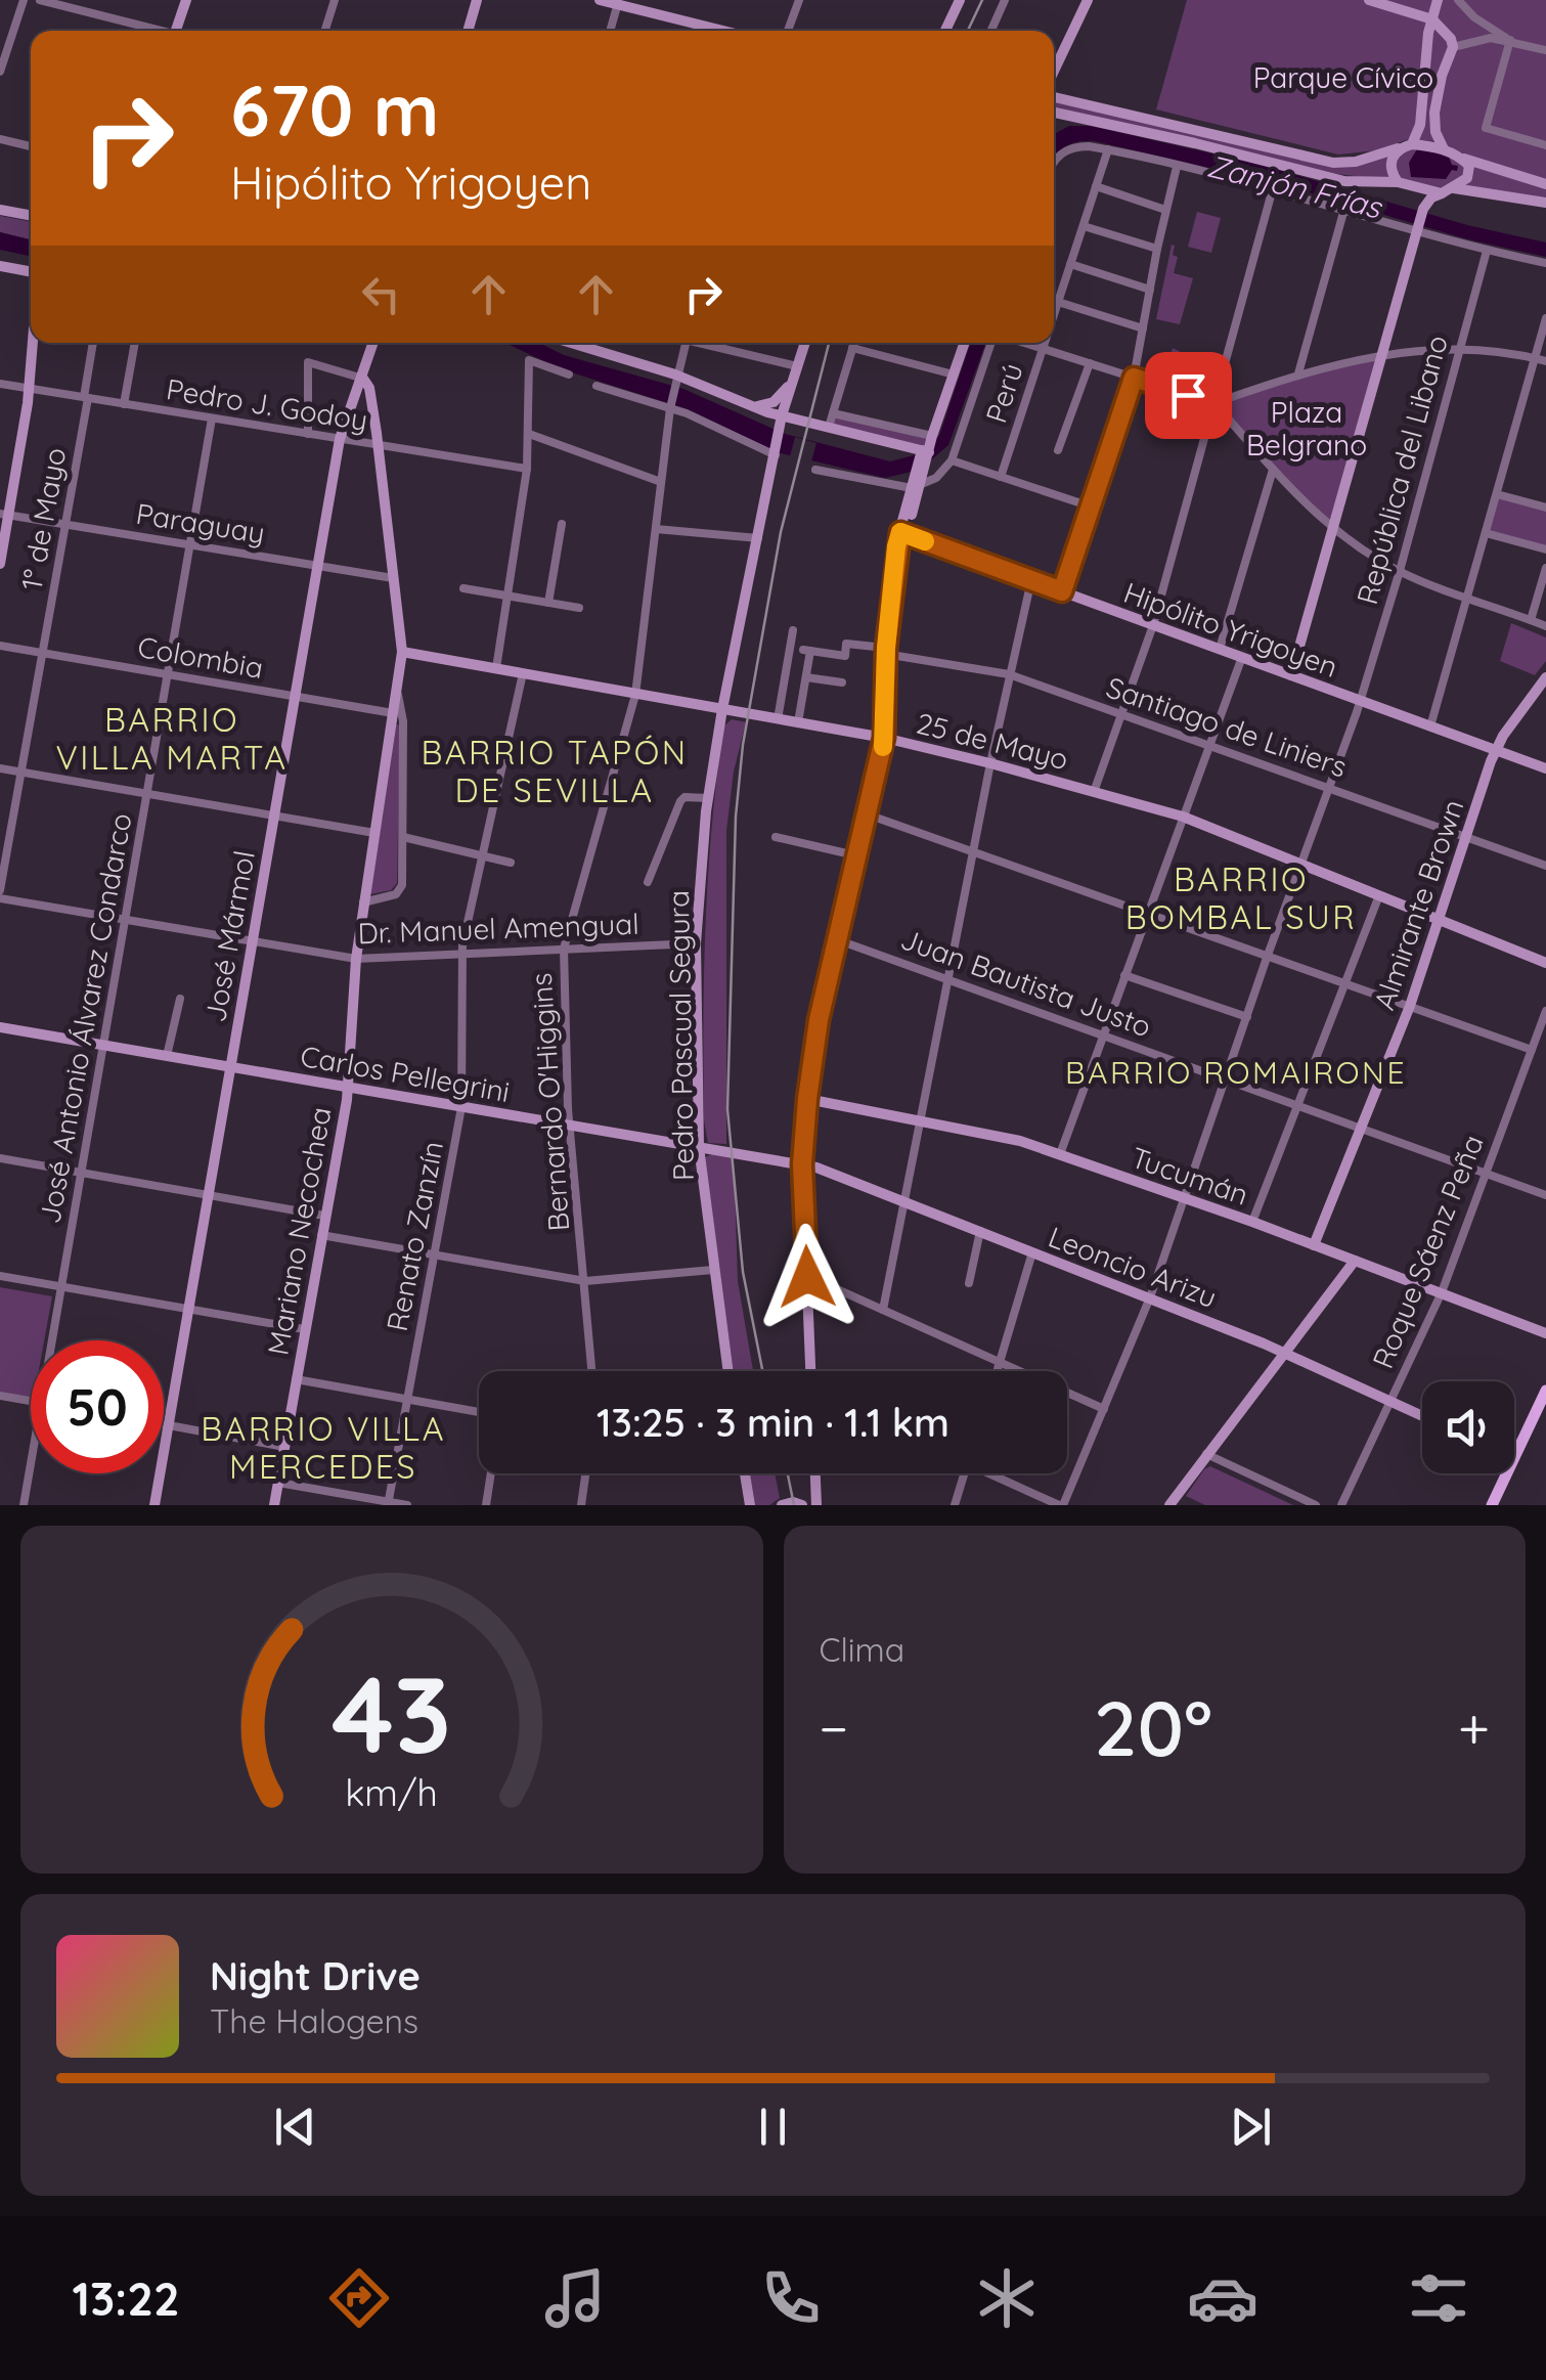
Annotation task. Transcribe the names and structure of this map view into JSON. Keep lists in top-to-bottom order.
{
  "streets": {
    "street": [
      "Perú",
      "Pedro J. Godoy",
      "República del Libano",
      "1° de Mayo",
      "Paraguay",
      "Hipólito Yrigoyen",
      "Colombia",
      "Santiago de Liniers",
      "25 de Mayo",
      "Almirante Brown",
      "Dr. Manuel Amengual",
      "José Mármol",
      "Juan Bautista Justo",
      "José Antonio Álvarez Condarco",
      "Pedro Pascual Segura",
      "Carlos Pellegrini",
      "Bernardo O'Higgins",
      "Tucumán",
      "Mariano Necochea",
      "Renato Zanzín",
      "Roque Sáenz Peña",
      "Leoncio Arizu"
    ]
  },
  "crossings": [
    ["Pedro J. Godoy", "1° de Mayo"],
    ["Pedro J. Godoy", "José Mármol"],
    ["Pedro J. Godoy", "José Antonio Álvarez Condarco"],
    ["Pedro J. Godoy", "Mariano Necochea"],
    ["República del Libano", "Hipólito Yrigoyen"],
    ["República del Libano", "Santiago de Liniers"],
    ["República del Libano", "25 de Mayo"],
    ["República del Libano", "Juan Bautista Justo"],
    ["República del Libano", "Tucumán"],
    ["República del Libano", "Leoncio Arizu"],
    ["1° de Mayo", "Paraguay"],
    ["1° de Mayo", "Colombia"],
    ["Paraguay", "José Mármol"],
    ["Paraguay", "José Antonio Álvarez Condarco"],
    ["Paraguay", "Mariano Necochea"],
    ["Hipólito Yrigoyen", "Almirante Brown"],
    ["Colombia", "José Mármol"],
    ["Colombia", "José Antonio Álvarez Condarco"],
    ["Colombia", "Mariano Necochea"],
    ["Santiago de Liniers", "Almirante Brown"],
    ["25 de Mayo", "Almirante Brown"],
    ["25 de Mayo", "Pedro Pascual Segura"],
    ["25 de Mayo", "Bernardo O'Higgins"],
    ["25 de Mayo", "Mariano Necochea"],
    ["25 de Mayo", "Renato Zanzín"],
    ["Almirante Brown", "Juan Bautista Justo"],
    ["Almirante Brown", "Tucumán"],
    ["Dr. Manuel Amengual", "José Mármol"],
    ["Dr. Manuel Amengual", "José Antonio Álvarez Condarco"],
    ["Dr. Manuel Amengual", "Pedro Pascual Segura"],
    ["Dr. Manuel Amengual", "Bernardo O'Higgins"],
    ["Dr. Manuel Amengual", "Mariano Necochea"],
    ["Dr. Manuel Amengual", "Renato Zanzín"],
    ["José Mármol", "Carlos Pellegrini"],
    ["José Mármol", "Mariano Necochea"],
    ["Juan Bautista Justo", "Roque Sáenz Peña"],
    ["José Antonio Álvarez Condarco", "Carlos Pellegrini"],
    ["Pedro Pascual Segura", "Carlos Pellegrini"],
    ["Carlos Pellegrini", "Bernardo O'Higgins"],
    ["Carlos Pellegrini", "Mariano Necochea"],
    ["Carlos Pellegrini", "Renato Zanzín"],
    ["Carlos Pellegrini", "Leoncio Arizu"],
    ["Tucumán", "Roque Sáenz Peña"],
    ["Roque Sáenz Peña", "Leoncio Arizu"]
  ],
  "districts": [
    "BARRIO VILLA MARTA",
    "BARRIO TAPÓN DE SEVILLA",
    "BARRIO BOMBAL SUR",
    "BARRIO ROMAIRONE",
    "BARRIO VILLA MERCEDES"
  ],
  "water": ["Zanjón Frías"],
  "parks": ["Parque Cívico", "Plaza Belgrano"],
  "page": {
    "turn": ["670 m", "Hipólito Yrigoyen"],
    "limit": "50",
    "trip": "13:25 · 3 min · 1.1 km",
    "tile": "Clima",
    "heat": ["−", "20°", "+"],
    "song": ["Night Drive", "The Halogens"],
    "tabs": "13:22",
    "gauge": ["43", "km/h"]
  }
}
